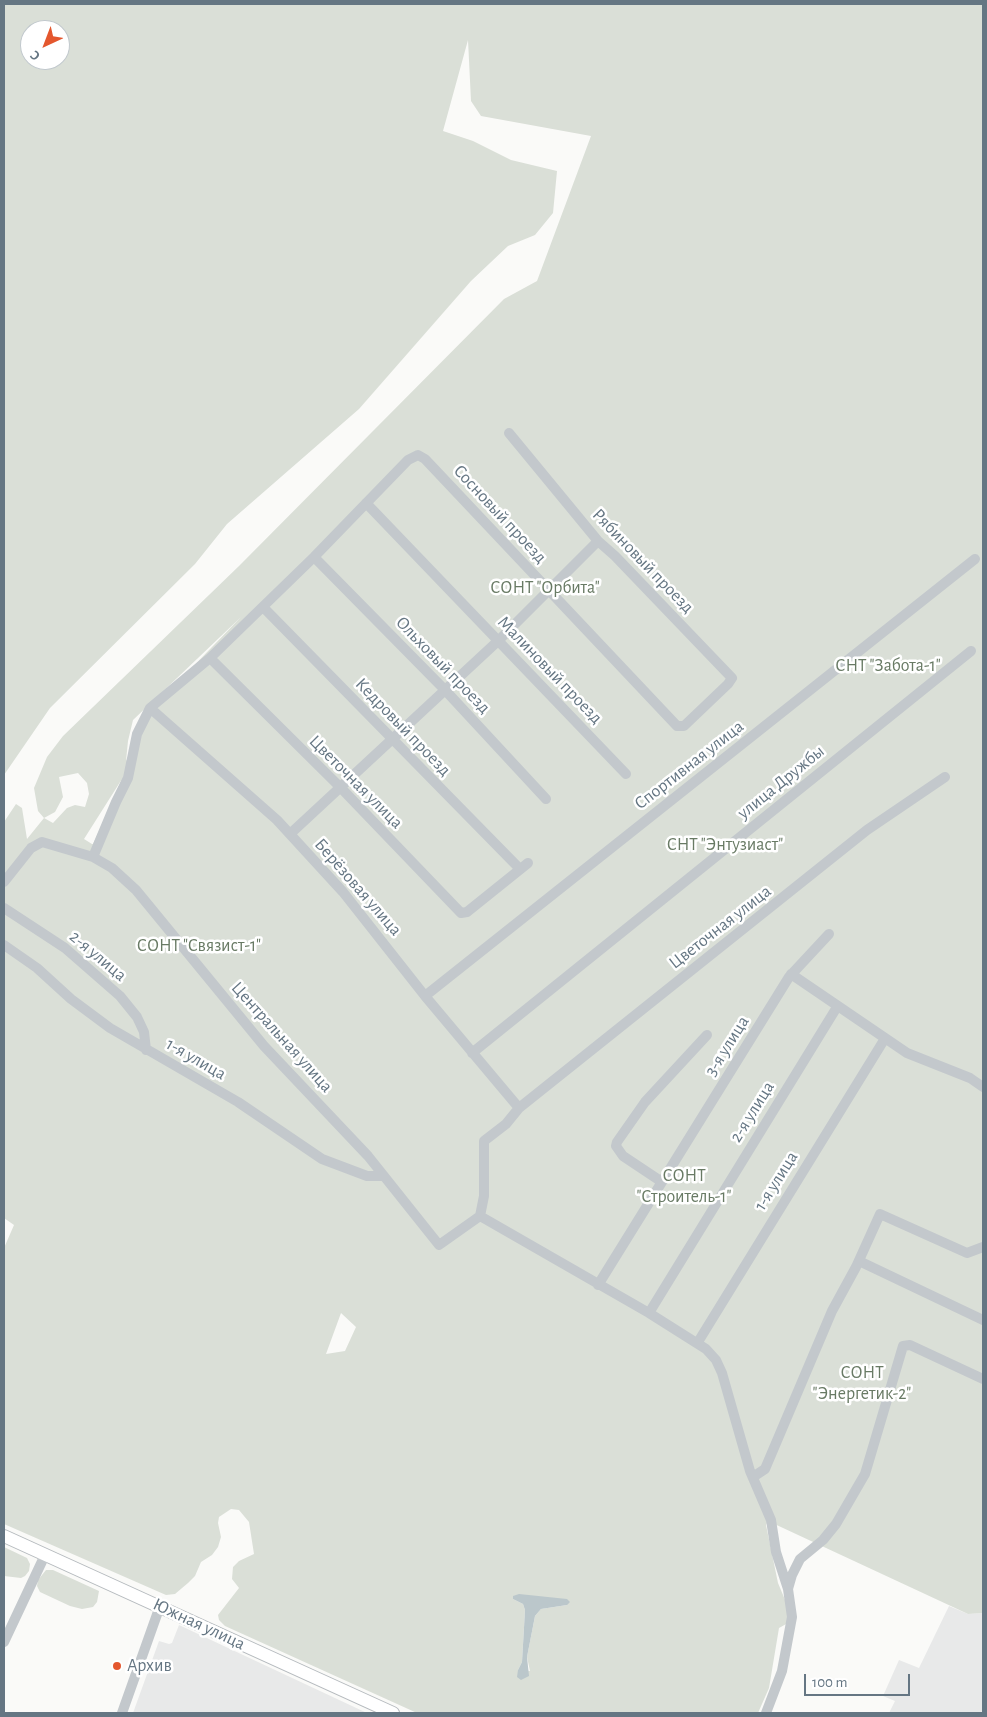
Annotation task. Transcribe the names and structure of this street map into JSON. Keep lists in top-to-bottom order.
{
  "streets": {
    "main road": ["Южная улица"],
    "street": [
      "Сосновый проезд",
      "Рябиновый проезд",
      "Ольховый проезд",
      "Малиновый проезд",
      "Кедровый проезд",
      "Спортивная улица",
      "Цветочная улица",
      "улица Дружбы",
      "Берёзовая улица",
      "2-я улица",
      "Центральная улица",
      "3-я улица",
      "1-я улица"
    ]
  },
  "crossings": [
    ["Сосновый проезд", "Рябиновый проезд"],
    ["Сосновый проезд", "Малиновый проезд"],
    ["Кедровый проезд", "Цветочная улица"],
    ["Спортивная улица", "Берёзовая улица"],
    ["Цветочная улица", "Берёзовая улица"],
    ["Цветочная улица", "Центральная улица"],
    ["улица Дружбы", "Берёзовая улица"],
    ["2-я улица", "1-я улица"],
    ["Центральная улица", "1-я улица"]
  ],
  "parks": [
    "СОНТ \"Орбита\"",
    "СНТ \"Забота-1\"",
    "СНТ \"Энтузиаст\"",
    "СОНТ \"Связист-1\"",
    "СОНТ \"Строитель-1\"",
    "СОНТ \"Энергетик-2\""
  ],
  "places": ["Архив"],
  "scale_bar": "100 m",
  "north": "bottom left"
}
